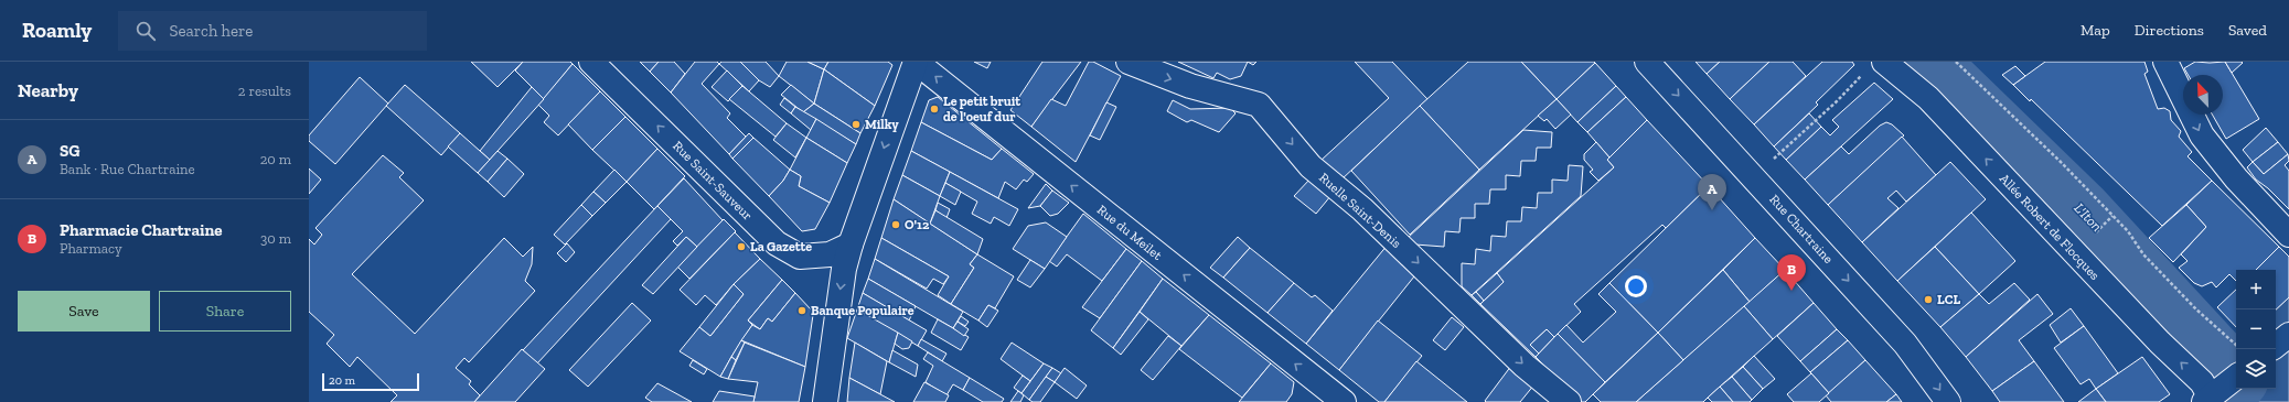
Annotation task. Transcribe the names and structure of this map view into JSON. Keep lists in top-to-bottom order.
{
  "streets": {
    "street": [
      "Rue Saint-Sauveur",
      "Ruelle Saint-Denis",
      "Allée Robert de Flocques",
      "Rue Chartraine",
      "Rue du Meilet"
    ]
  },
  "one_way": [
    "Rue Saint-Sauveur",
    "Ruelle Saint-Denis",
    "Rue Chartraine",
    "Rue du Meilet"
  ],
  "water": ["L'Iton"],
  "places": [
    "Le petit bruit de l'oeuf dur",
    "Milky",
    "O'12",
    "La Gazette",
    "LCL",
    "Banque Populaire"
  ],
  "scale_bar": "20 m",
  "north": "top left",
  "page": {
    "header": "Roamly",
    "search": "Search here",
    "nav": ["Map", "Directions", "Saved"],
    "heading": ["Nearby", "2 results"],
    "list": [
      {
        "mark": "A",
        "name": "SG",
        "note": "Bank · Rue Chartraine",
        "value": "20 m"
      },
      {
        "mark": "B",
        "name": "Pharmacie Chartraine",
        "note": "Pharmacy",
        "value": "30 m"
      }
    ],
    "pins": ["A", "B"],
    "map_buttons": ["+", "−"],
    "buttons": ["Save", "Share"],
    "scale": "20 m"
  }
}
